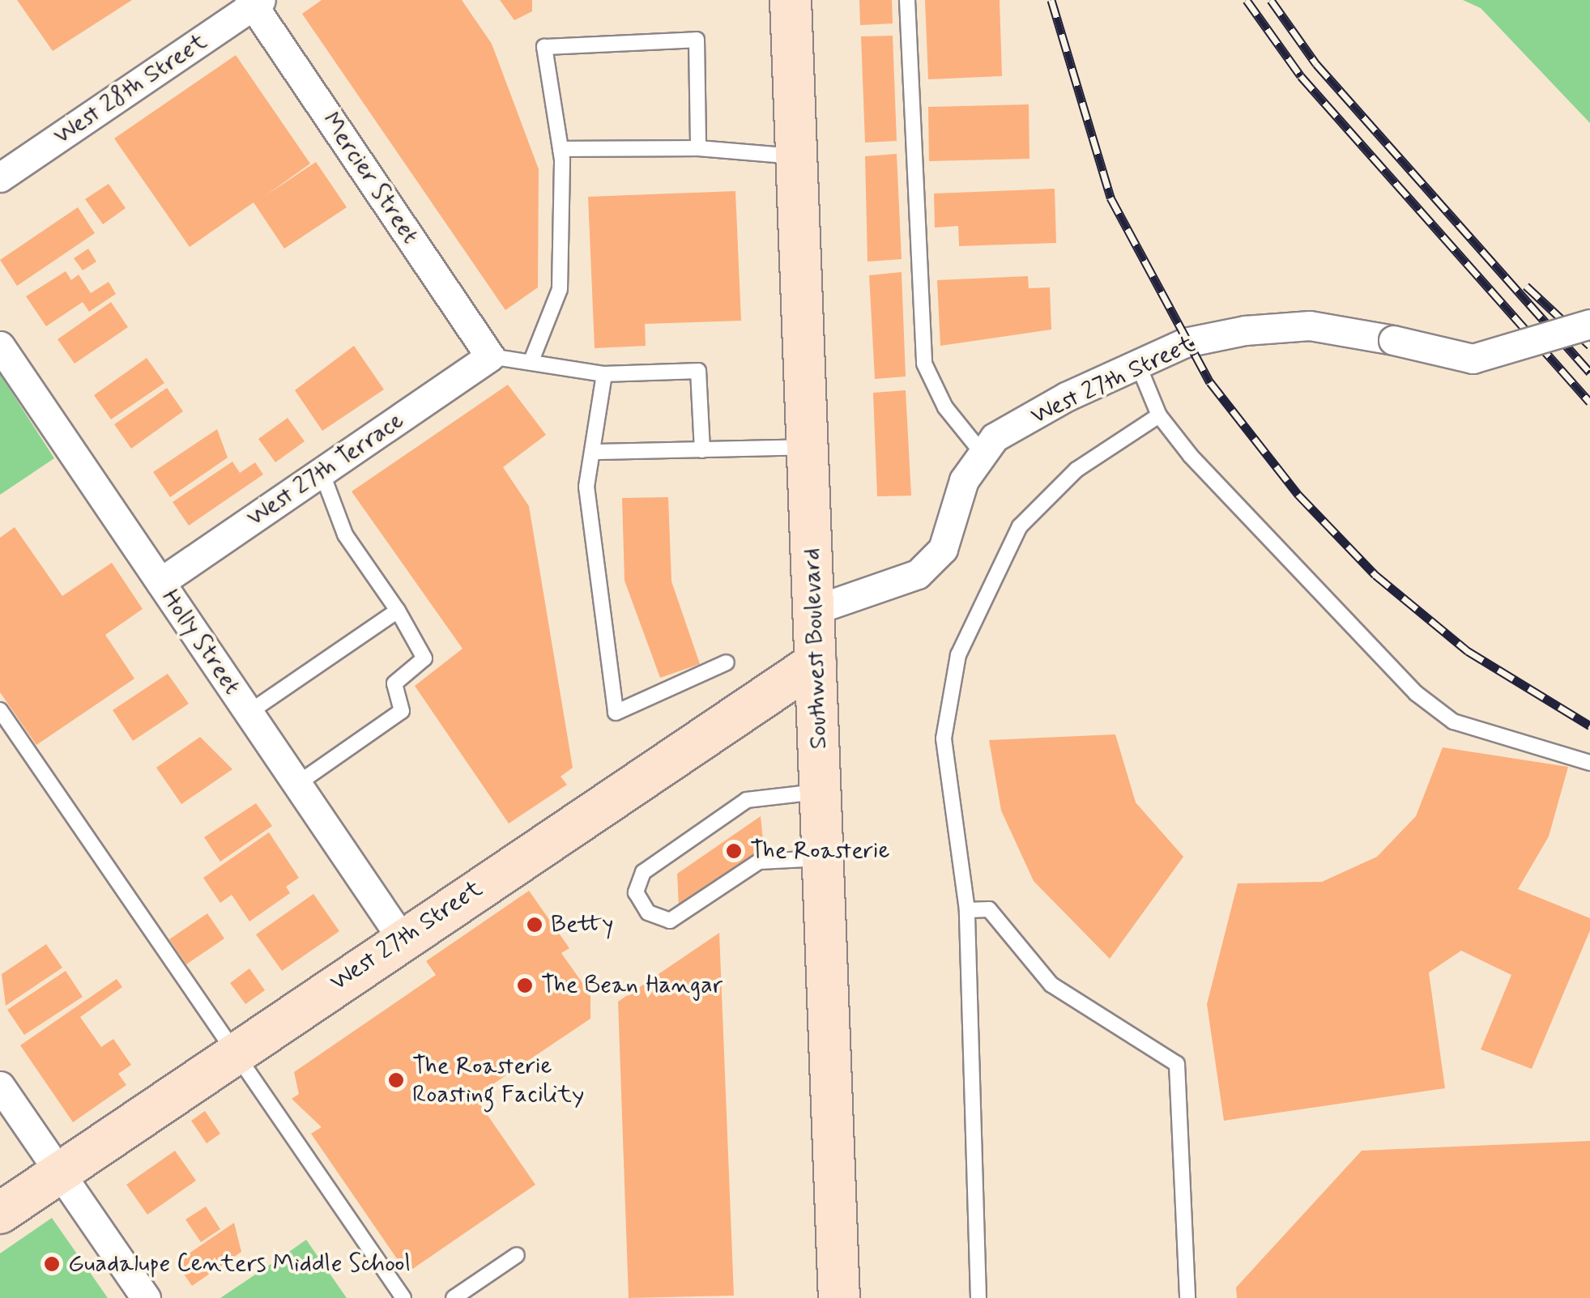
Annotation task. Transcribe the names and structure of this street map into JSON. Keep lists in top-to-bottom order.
{
  "streets": {
    "main road": ["West 27th Street", "Southwest Boulevard"],
    "street": [
      "West 28th Street",
      "Mercier Street",
      "West 27th Terrace",
      "Holly Street"
    ]
  },
  "crossings": [
    ["West 28th Street", "Mercier Street"],
    ["Mercier Street", "West 27th Terrace"],
    ["West 27th Street", "Holly Street"],
    ["West 27th Street", "Southwest Boulevard"],
    ["West 27th Terrace", "Holly Street"]
  ],
  "places": [
    "The Roasterie",
    "Betty",
    "The Bean Hangar",
    "The Roasterie Roasting Facility",
    "Guadalupe Centers Middle School"
  ]
}
